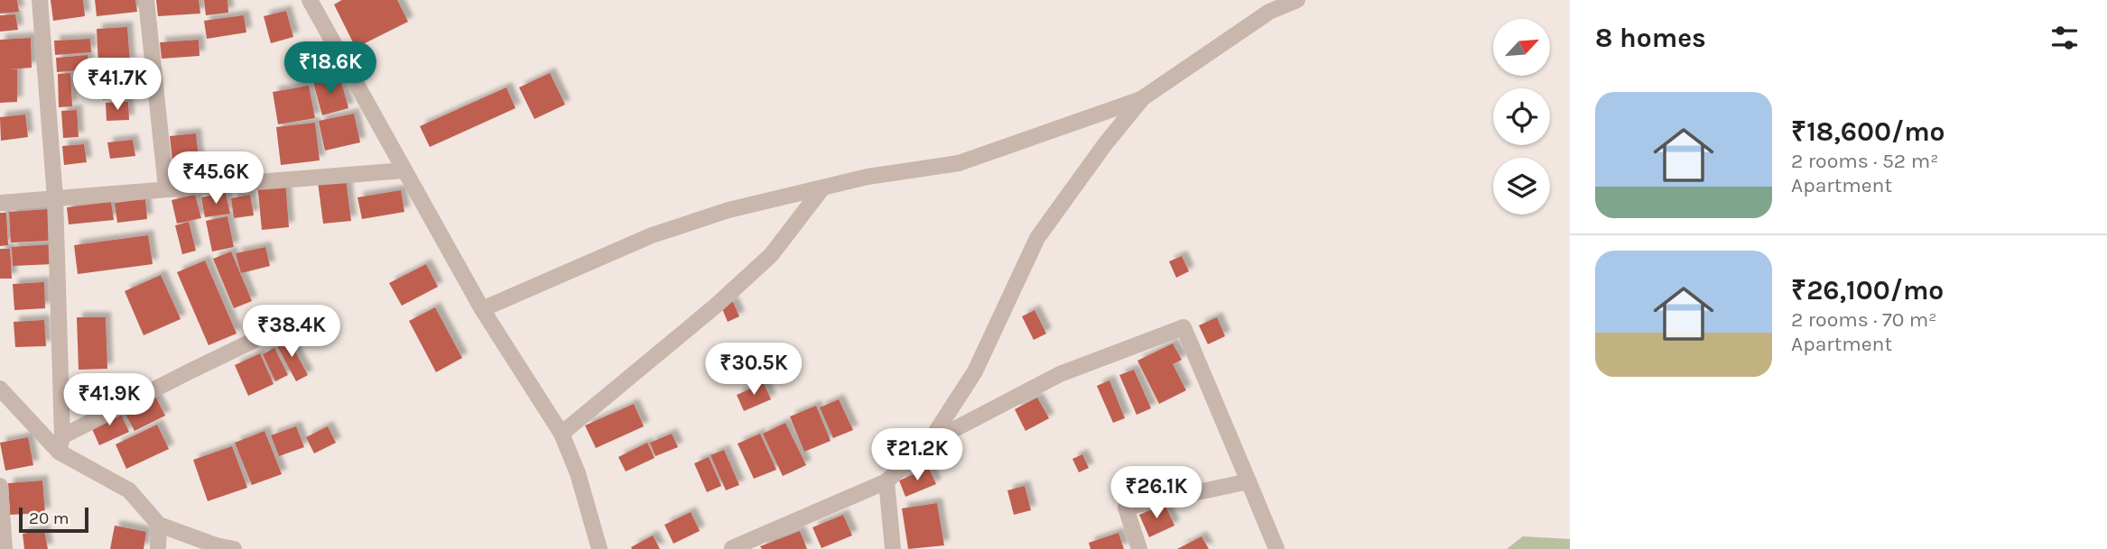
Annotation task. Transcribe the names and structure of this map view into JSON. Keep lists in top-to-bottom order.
{
  "scale_bar": "20 m",
  "north": "top right",
  "page": {
    "heading": "8 homes",
    "price": [
      "₹18.6K",
      "₹41.7K",
      "₹45.6K",
      "₹38.4K",
      "₹30.5K",
      "₹41.9K",
      "₹21.2K",
      "₹26.1K"
    ],
    "list": [
      {
        "name": "₹18,600/mo",
        "note": "2 rooms · 52 m² · Apartment"
      },
      {
        "name": "₹26,100/mo",
        "note": "2 rooms · 70 m² · Apartment"
      }
    ],
    "scale": "20 m"
  }
}
